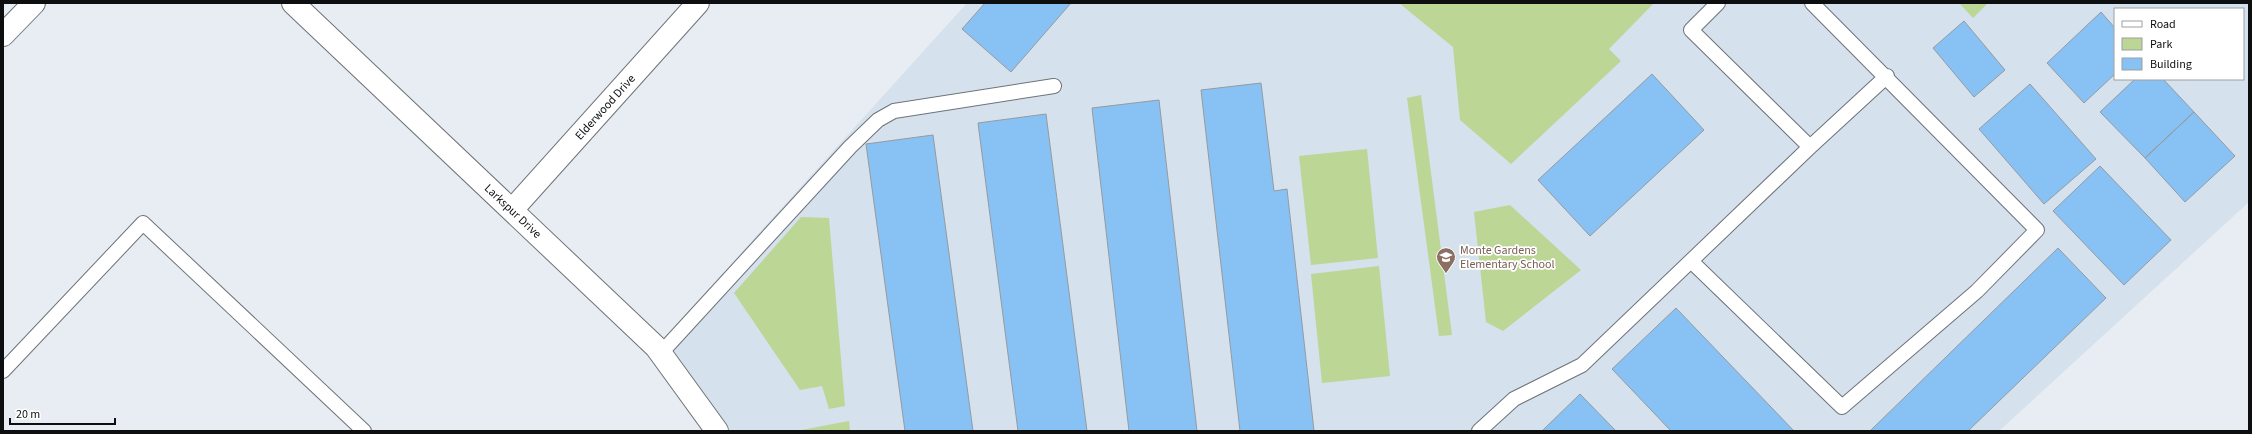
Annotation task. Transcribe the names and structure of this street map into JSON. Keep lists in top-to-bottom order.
{
  "streets": {
    "street": ["Elderwood Drive", "Larkspur Drive"]
  },
  "crossings": [
    ["Elderwood Drive", "Larkspur Drive"]
  ],
  "places": {
    "school or university": ["Monte Gardens Elementary School"]
  },
  "legend": ["Road", "Park", "Building"],
  "scale_bar": "20 m"
}
